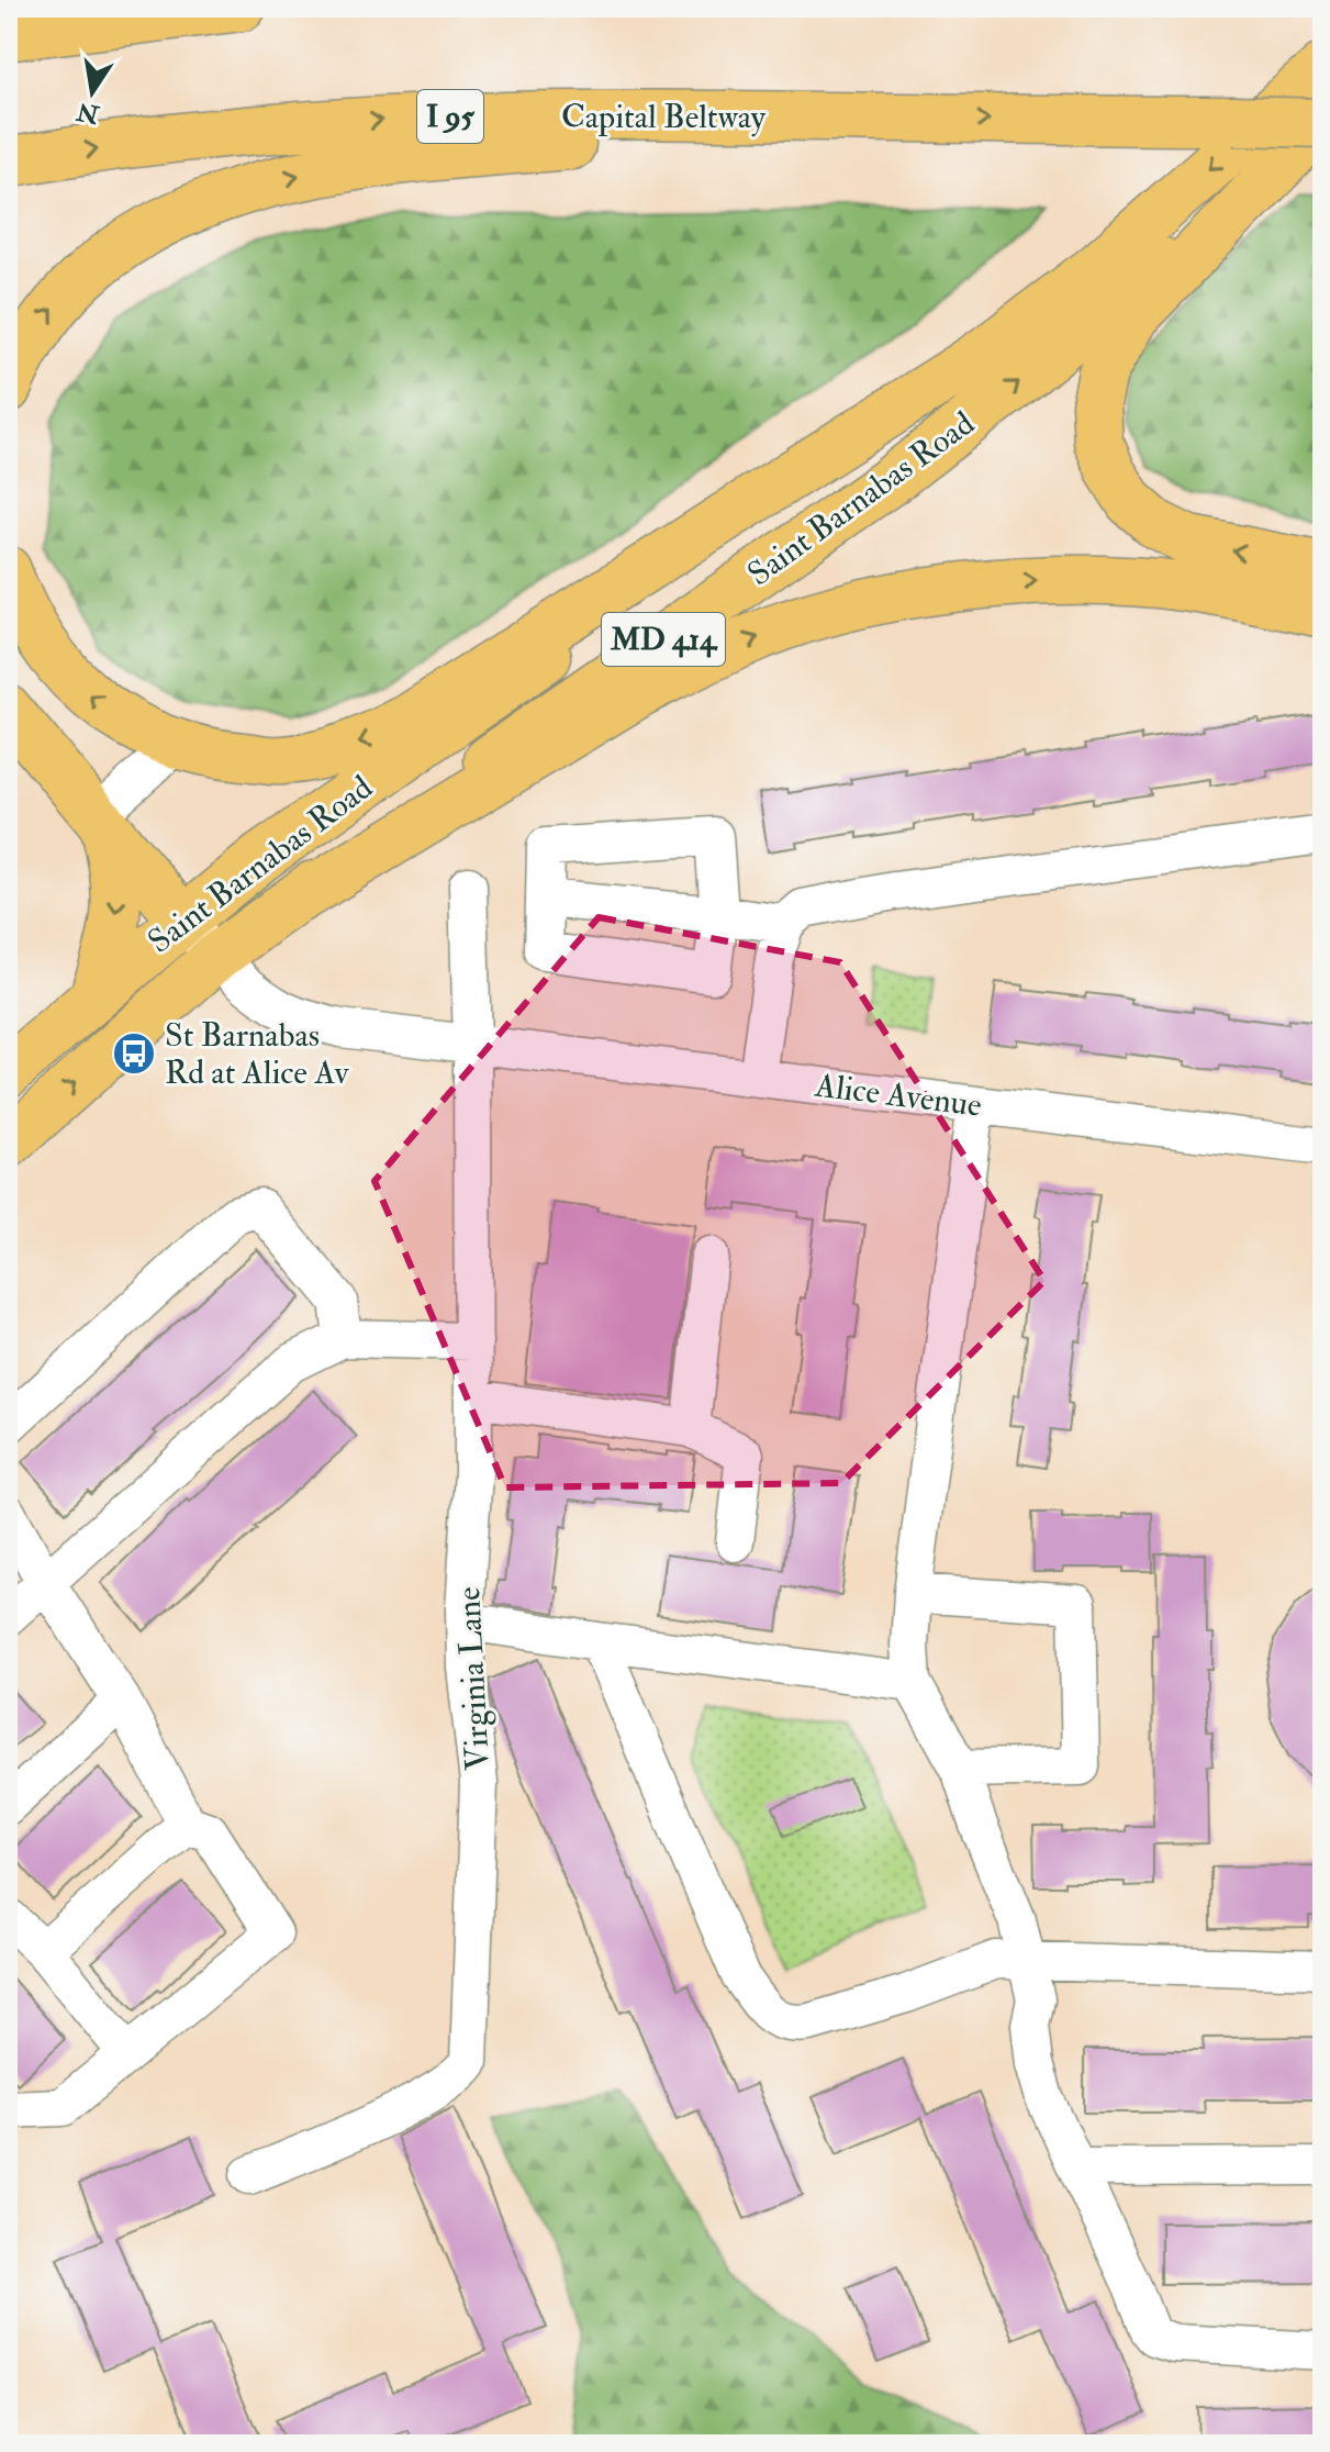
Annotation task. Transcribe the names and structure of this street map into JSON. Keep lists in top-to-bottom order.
{
  "streets": {
    "main road": [
      "I 95",
      "Capital Beltway",
      "Saint Barnabas Road",
      "MD 414"
    ],
    "street": ["Alice Avenue", "Virginia Lane"]
  },
  "crossings": [
    ["Capital Beltway", "Saint Barnabas Road"],
    ["Alice Avenue", "Virginia Lane"]
  ],
  "places": {
    "bus stop": ["St Barnabas Rd at Alice Av"]
  },
  "north": "bottom"
}
